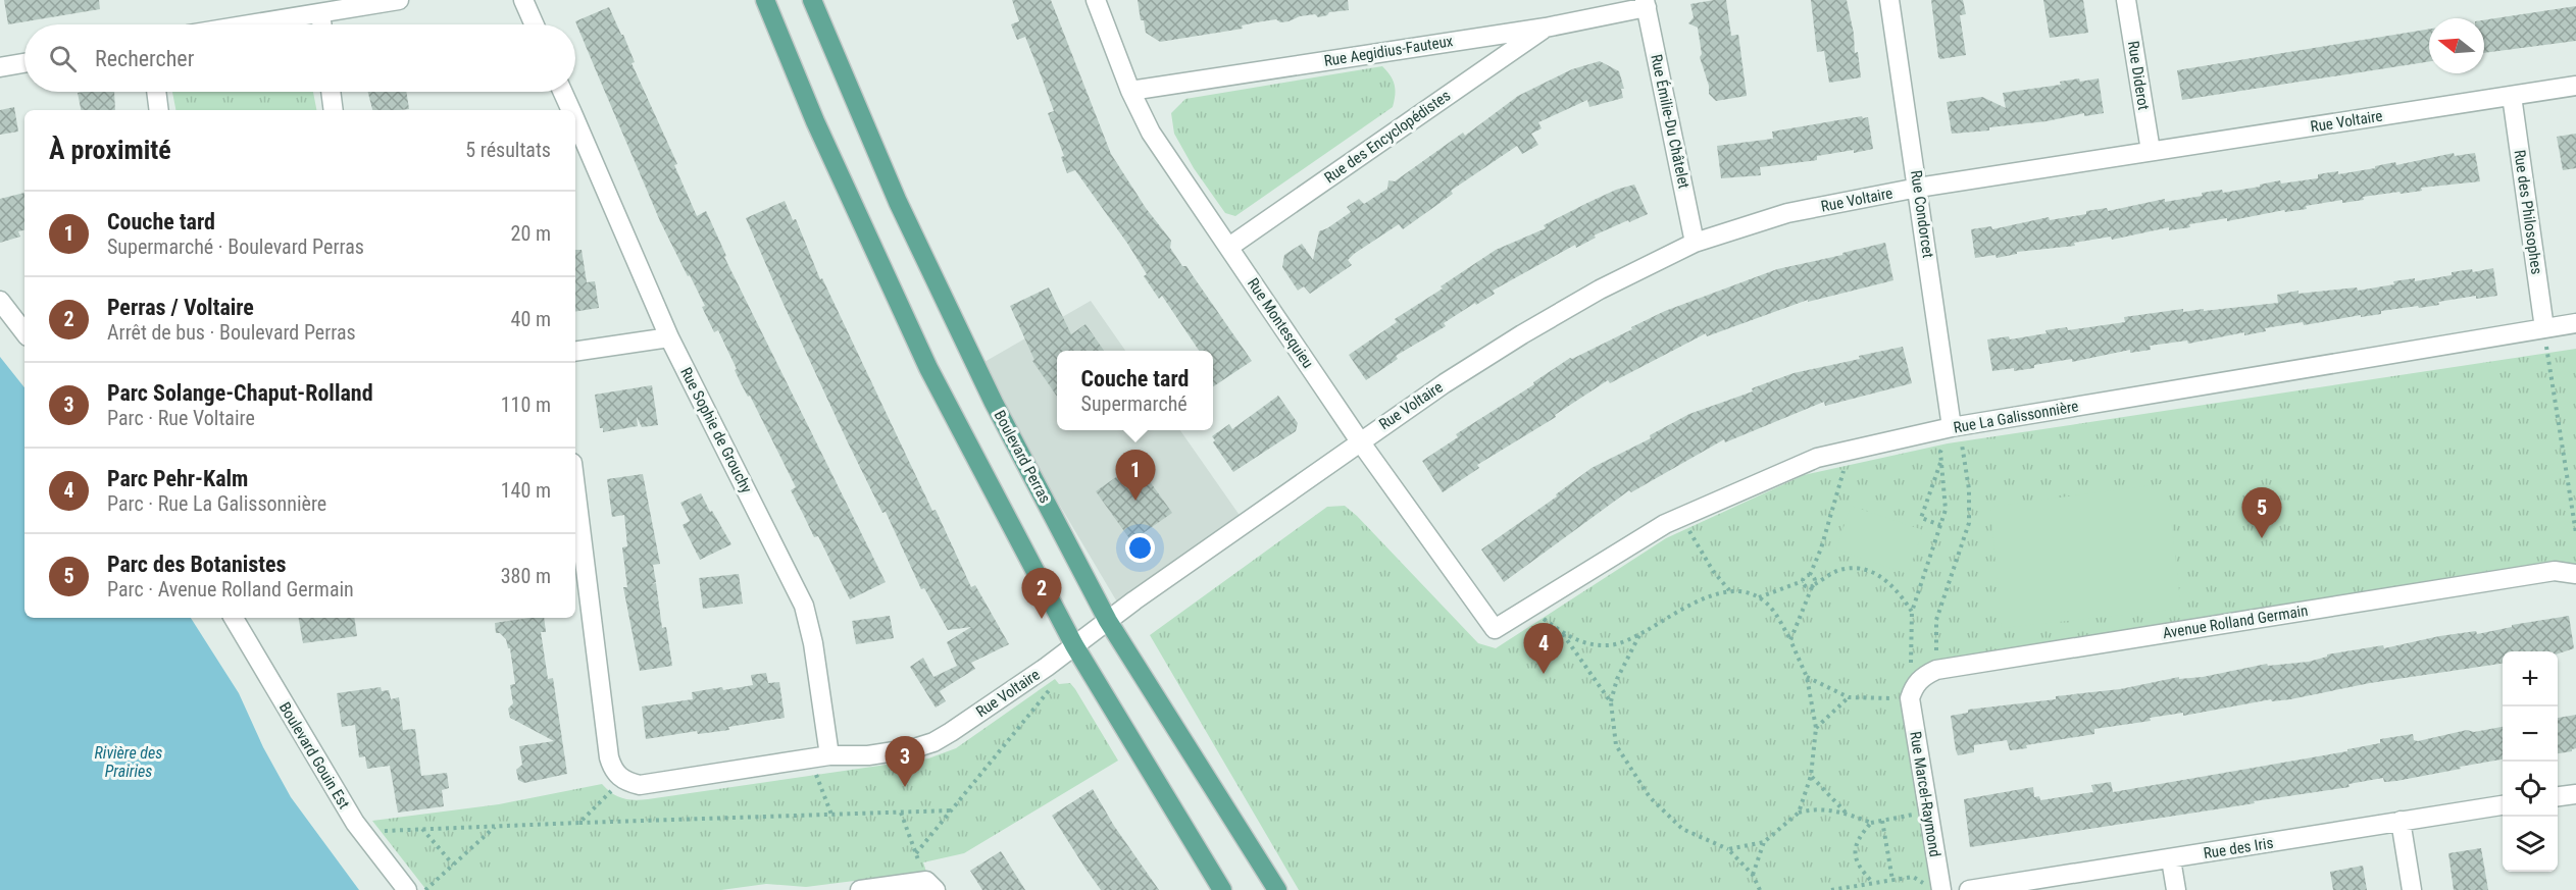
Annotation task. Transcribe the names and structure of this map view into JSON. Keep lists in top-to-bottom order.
{
  "streets": {
    "main road": ["Boulevard Perras"],
    "street": [
      "Rue Aegidius-Fauteux",
      "Rue Diderot",
      "Rue Émilie-Du Châtelet",
      "Rue Voltaire",
      "Rue des Encyclopédistes",
      "Rue des Philosophes",
      "Rue Condorcet",
      "Rue Montesquieu",
      "Rue La Galissonnière",
      "Rue Sophie de Grouchy",
      "Avenue Rolland Germain",
      "Boulevard Gouin Est",
      "Rue Marcel-Raymond",
      "Rue des Iris"
    ]
  },
  "crossings": [
    ["Rue Aegidius-Fauteux", "Rue Émilie-Du Châtelet"],
    ["Rue Aegidius-Fauteux", "Rue des Encyclopédistes"],
    ["Rue Aegidius-Fauteux", "Rue Montesquieu"],
    ["Rue Diderot", "Rue Voltaire"],
    ["Rue Émilie-Du Châtelet", "Rue Voltaire"],
    ["Rue Voltaire", "Rue des Philosophes"],
    ["Rue Voltaire", "Rue Condorcet"],
    ["Rue Voltaire", "Rue Montesquieu"],
    ["Rue Voltaire", "Rue Sophie de Grouchy"],
    ["Rue Voltaire", "Boulevard Perras"],
    ["Rue des Encyclopédistes", "Rue Montesquieu"],
    ["Rue des Philosophes", "Rue La Galissonnière"],
    ["Rue Condorcet", "Rue La Galissonnière"],
    ["Rue Montesquieu", "Rue La Galissonnière"]
  ],
  "water": ["Rivière des Prairies"],
  "north": "left",
  "page": {
    "search": "Rechercher",
    "heading": ["À proximité", "5 résultats"],
    "list": [
      {
        "mark": "1",
        "name": "Couche tard",
        "note": "Supermarché · Boulevard Perras",
        "value": "20 m"
      },
      {
        "mark": "2",
        "name": "Perras / Voltaire",
        "note": "Arrêt de bus · Boulevard Perras",
        "value": "40 m"
      },
      {
        "mark": "3",
        "name": "Parc Solange-Chaput-Rolland",
        "note": "Parc · Rue Voltaire",
        "value": "110 m"
      },
      {
        "mark": "4",
        "name": "Parc Pehr-Kalm",
        "note": "Parc · Rue La Galissonnière",
        "value": "140 m"
      },
      {
        "mark": "5",
        "name": "Parc des Botanistes",
        "note": "Parc · Avenue Rolland Germain",
        "value": "380 m"
      }
    ],
    "popup": ["Couche tard", "Supermarché"],
    "pins": [
      "1",
      "5",
      "2",
      "4",
      "3"
    ],
    "map_buttons": ["+", "−"]
  }
}
